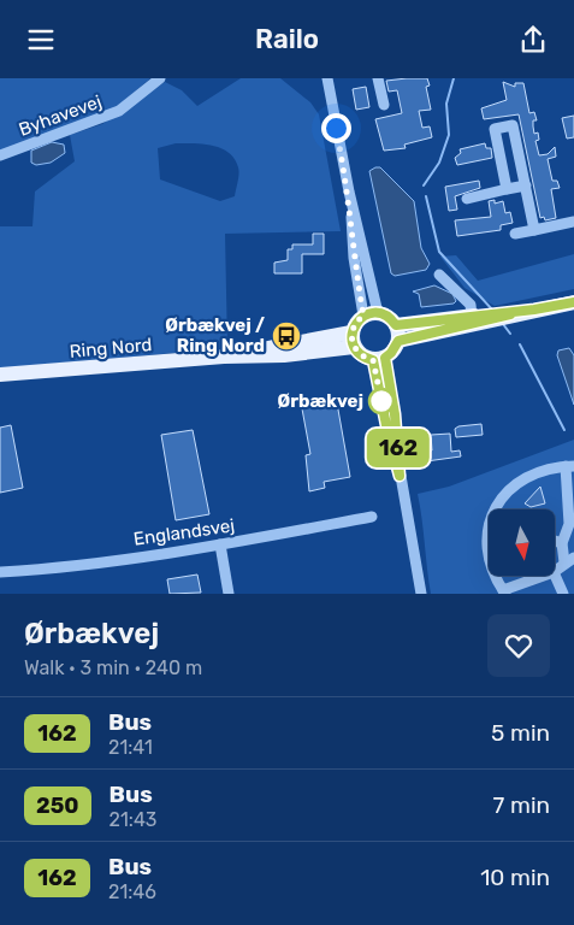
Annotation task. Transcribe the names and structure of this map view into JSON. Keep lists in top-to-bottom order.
{
  "streets": {
    "main road": ["Ring Nord"],
    "street": ["Byhavevej", "Englandsvej"]
  },
  "places": {
    "bus stop": ["Ørbækvej / Ring Nord"],
    "other": ["Ørbækvej"]
  },
  "lines": ["bus line 162"],
  "north": "bottom",
  "page": {
    "header": "Railo",
    "on_map": "162",
    "heading": ["Ørbækvej", "Walk · 3 min · 240 m"],
    "list": [
      {
        "mark": "162",
        "name": "Bus",
        "note": "21:41",
        "value": "5 min"
      },
      {
        "mark": "250",
        "name": "Bus",
        "note": "21:43",
        "value": "7 min"
      },
      {
        "mark": "162",
        "name": "Bus",
        "note": "21:46",
        "value": "10 min"
      }
    ]
  }
}
